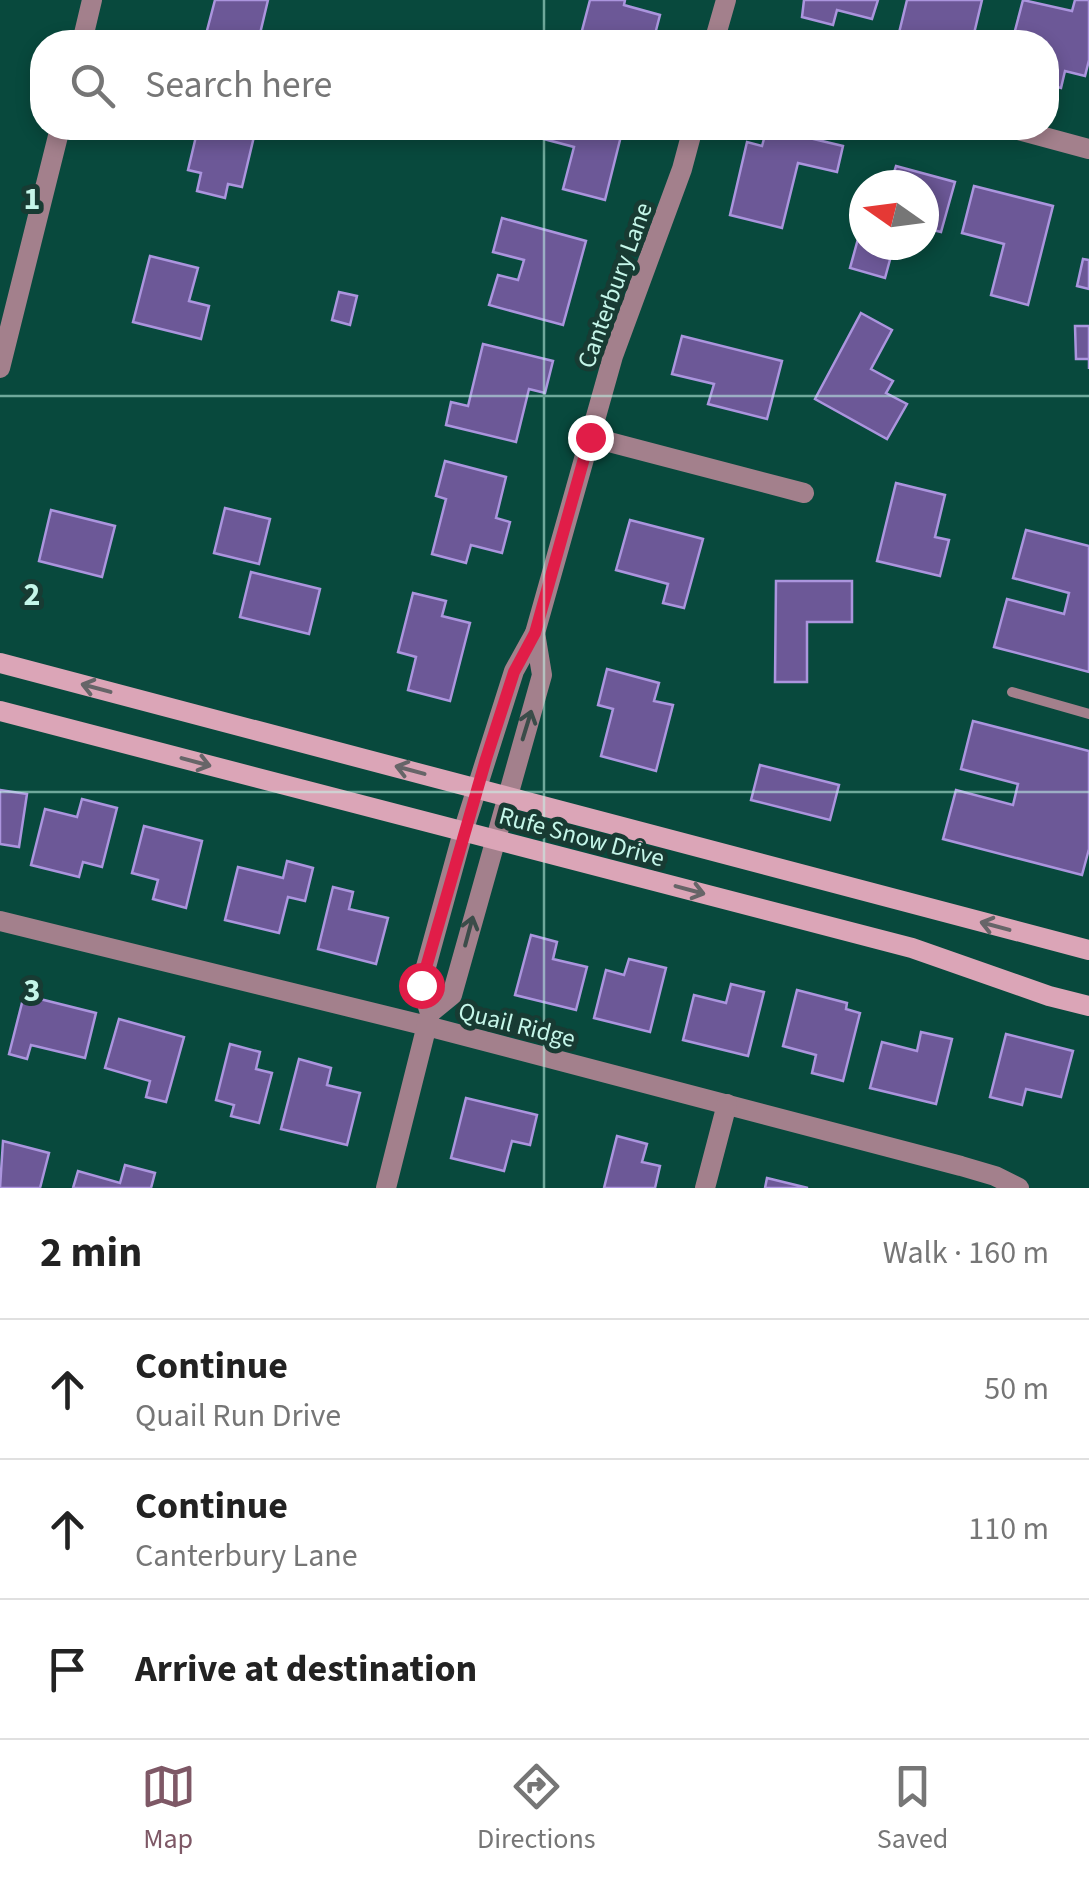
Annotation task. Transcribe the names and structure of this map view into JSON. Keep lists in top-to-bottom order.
{
  "streets": {
    "main road": ["Rufe Snow Drive"],
    "street": ["Canterbury Lane", "Quail Ridge"]
  },
  "crossings": [
    ["Canterbury Lane", "Rufe Snow Drive"],
    ["Canterbury Lane", "Quail Ridge"]
  ],
  "north": "left",
  "page": {
    "search": "Search here",
    "heading": ["2 min", "Walk · 160 m"],
    "list": [
      ["Continue", "Quail Run Drive", "50 m"],
      ["Continue", "Canterbury Lane", "110 m"],
      "Arrive at destination"
    ],
    "nav": ["Map", "Directions", "Saved"]
  },
  "grid": {
    "rows": ["1", "2", "3"]
  }
}
